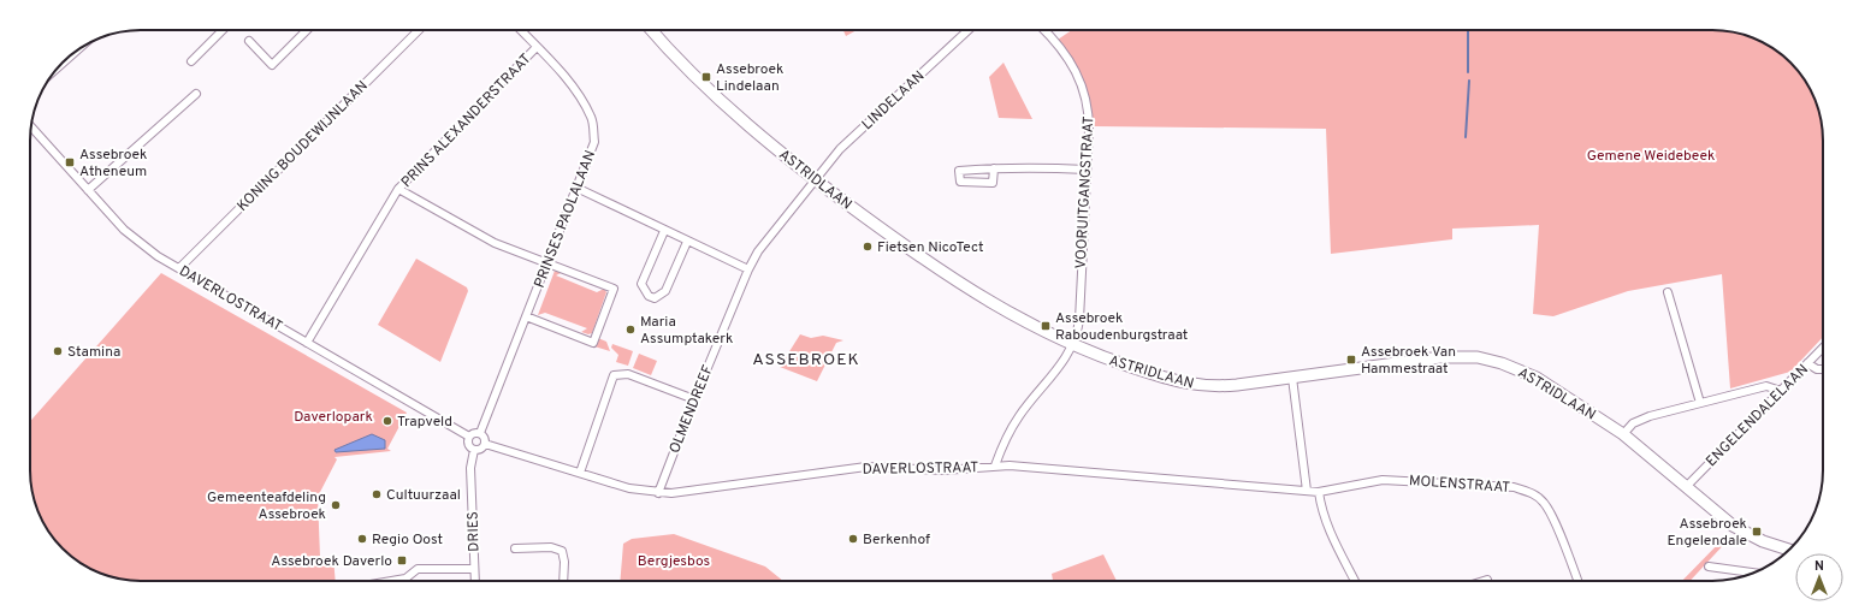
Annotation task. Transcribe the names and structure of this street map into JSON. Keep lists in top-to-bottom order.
{
  "streets": {
    "main road": ["ASTRIDLAAN"],
    "street": [
      "LINDELAAN",
      "PRINS ALEXANDERSTRAAT",
      "KONING BOUDEWIJNLAAN",
      "VOORUITGANGSTRAAT",
      "PRINSES PAOLALAAN",
      "DAVERLOSTRAAT",
      "OLMENDREEF",
      "ENGELENDALELAAN",
      "MOLENSTRAAT",
      "DRIES"
    ]
  },
  "crossings": [
    ["LINDELAAN", "ASTRIDLAAN"],
    ["LINDELAAN", "OLMENDREEF"],
    ["PRINS ALEXANDERSTRAAT", "PRINSES PAOLALAAN"],
    ["PRINS ALEXANDERSTRAAT", "DAVERLOSTRAAT"],
    ["KONING BOUDEWIJNLAAN", "DAVERLOSTRAAT"],
    ["ASTRIDLAAN", "VOORUITGANGSTRAAT"],
    ["ASTRIDLAAN", "OLMENDREEF"],
    ["ASTRIDLAAN", "ENGELENDALELAAN"],
    ["PRINSES PAOLALAAN", "DAVERLOSTRAAT"],
    ["PRINSES PAOLALAAN", "DRIES"],
    ["DAVERLOSTRAAT", "OLMENDREEF"],
    ["DAVERLOSTRAAT", "MOLENSTRAAT"],
    ["DAVERLOSTRAAT", "DRIES"]
  ],
  "districts": ["ASSEBROEK"],
  "parks": ["Gemene Weidebeek", "Daverlopark", "Bergjesbos"],
  "places": {
    "transit": [
      "Assebroek Lindelaan",
      "Assebroek Atheneum",
      "Assebroek Raboudenburgstraat",
      "Assebroek Van Hammestraat",
      "Assebroek Engelendale",
      "Assebroek Daverlo"
    ],
    "other": [
      "Fietsen NicoTect",
      "Maria Assumptakerk",
      "Stamina",
      "Trapveld",
      "Cultuurzaal",
      "Gemeenteafdeling Assebroek",
      "Regio Oost",
      "Berkenhof"
    ]
  },
  "north": "top"
}
